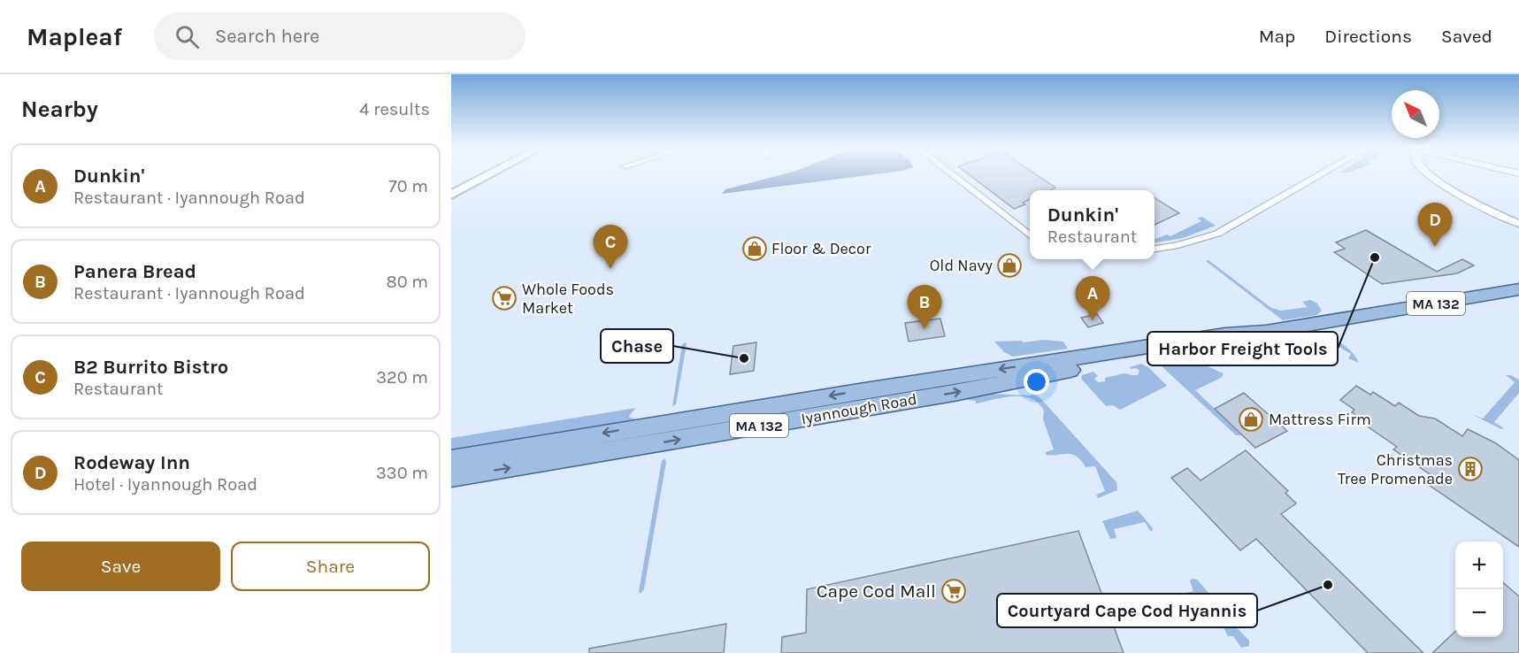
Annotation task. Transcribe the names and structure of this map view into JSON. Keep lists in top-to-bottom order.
{
  "streets": {
    "main road": ["MA 132", "Iyannough Road"]
  },
  "places": {
    "shop": ["Floor & Decor", "Old Navy", "Mattress Firm"],
    "other": ["Harbor Freight Tools", "Chase", "Courtyard Cape Cod Hyannis"],
    "supermarket": ["Whole Foods Market", "Cape Cod Mall"],
    "building": ["Christmas Tree Promenade"]
  },
  "north": "top left",
  "page": {
    "header": "Mapleaf",
    "search": "Search here",
    "nav": ["Map", "Directions", "Saved"],
    "heading": ["Nearby", "4 results"],
    "list": [
      {
        "mark": "A",
        "name": "Dunkin'",
        "note": "Restaurant · Iyannough Road",
        "value": "70 m"
      },
      {
        "mark": "B",
        "name": "Panera Bread",
        "note": "Restaurant · Iyannough Road",
        "value": "80 m"
      },
      {
        "mark": "C",
        "name": "B2 Burrito Bistro",
        "note": "Restaurant",
        "value": "320 m"
      },
      {
        "mark": "D",
        "name": "Rodeway Inn",
        "note": "Hotel · Iyannough Road",
        "value": "330 m"
      }
    ],
    "popup": ["Dunkin'", "Restaurant"],
    "pins": [
      "D",
      "C",
      "A",
      "B"
    ],
    "buttons": ["Save", "Share"],
    "map_buttons": ["+", "−"]
  }
}
